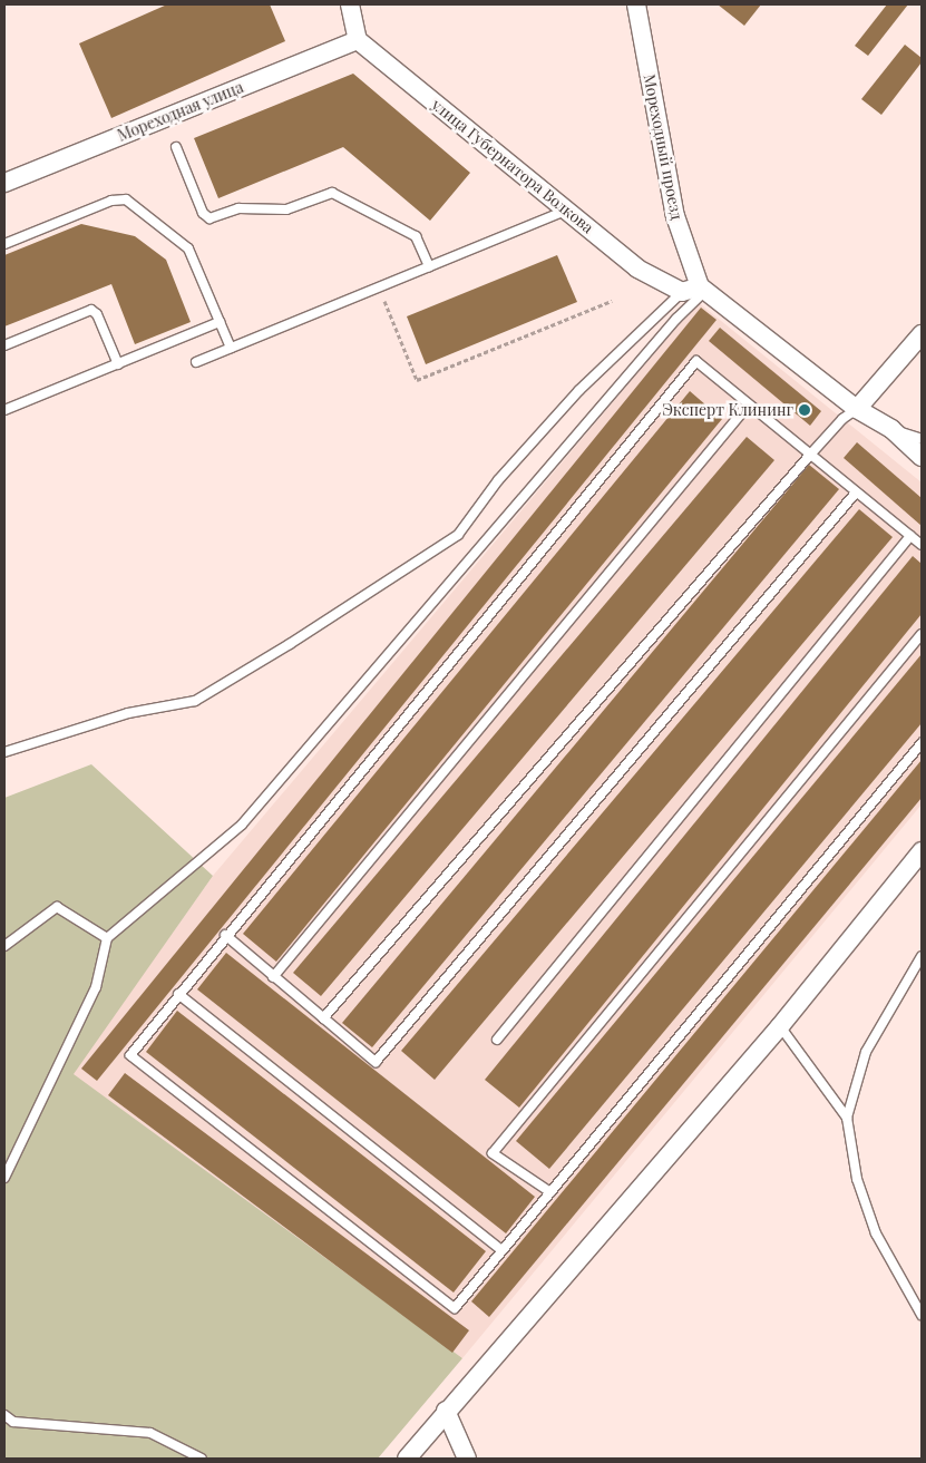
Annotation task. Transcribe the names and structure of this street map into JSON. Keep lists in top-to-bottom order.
{
  "streets": {
    "street": ["Мореходная улица", "Мореходный проезд", "улица Губернатора Волкова"]
  },
  "crossings": [
    ["Мореходная улица", "улица Губернатора Волкова"]
  ],
  "places": ["Эксперт Клининг"]
}
